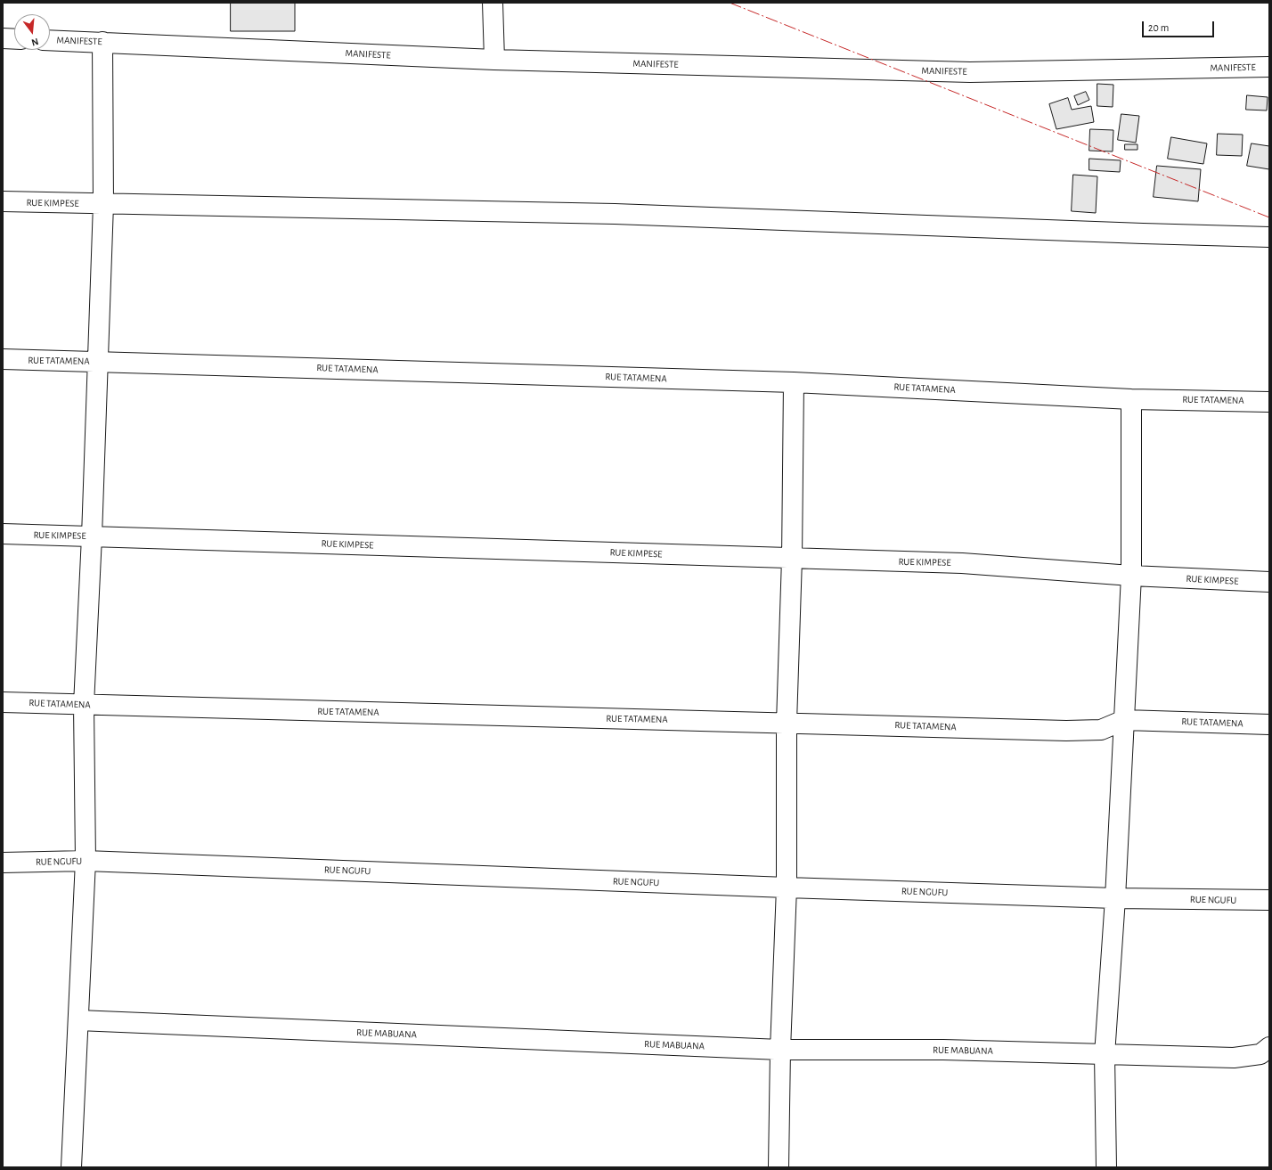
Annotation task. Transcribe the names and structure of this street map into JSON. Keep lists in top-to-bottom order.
{
  "streets": {
    "street": [
      "MANIFESTE",
      "RUE KIMPESE",
      "RUE TATAMENA",
      "RUE NGUFU",
      "RUE MABUANA"
    ]
  },
  "scale_bar": "20 m",
  "north": "bottom"
}
